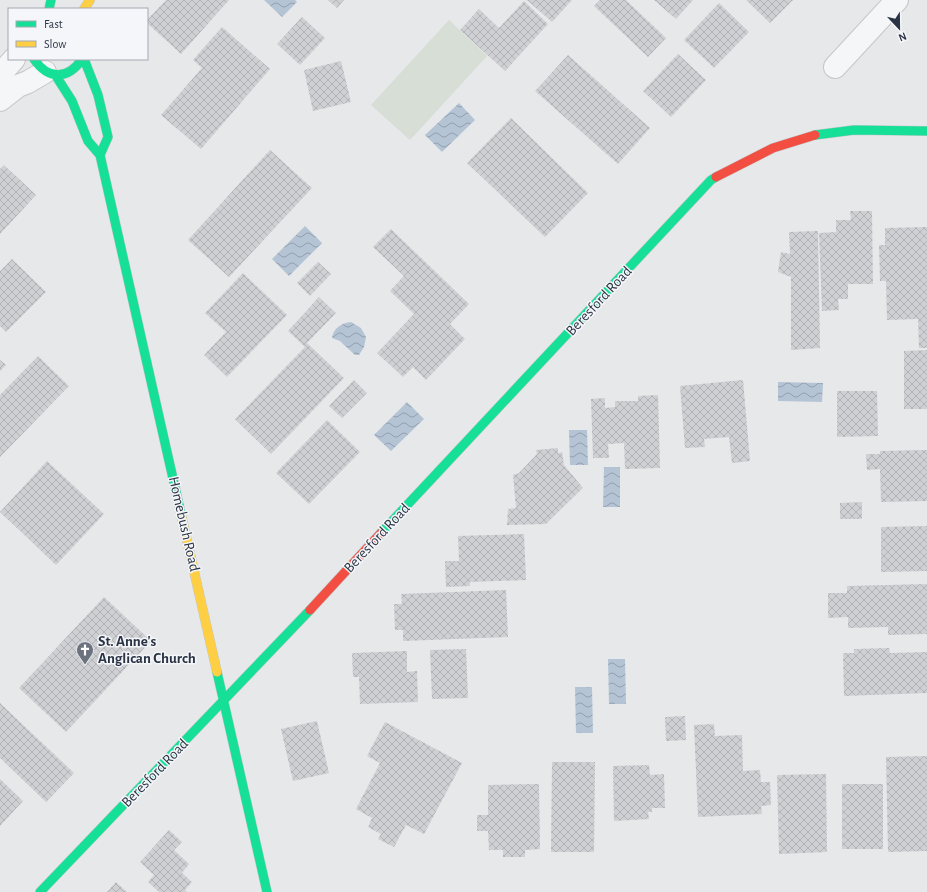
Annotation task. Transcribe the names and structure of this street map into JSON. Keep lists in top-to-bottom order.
{
  "streets": {
    "main road": ["Beresford Road", "Homebush Road"]
  },
  "crossings": [
    ["Beresford Road", "Homebush Road"]
  ],
  "places": {
    "church": ["St. Anne's Anglican Church"]
  },
  "legend": ["Fast", "Slow"],
  "north": "bottom"
}
